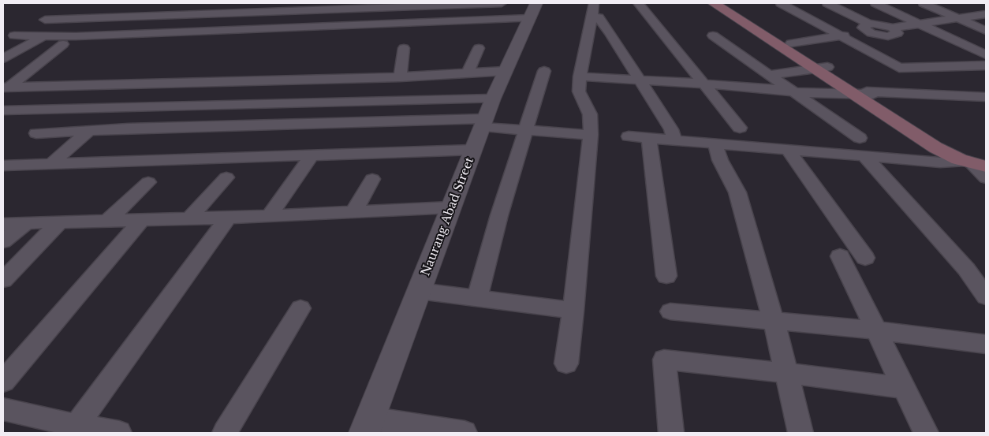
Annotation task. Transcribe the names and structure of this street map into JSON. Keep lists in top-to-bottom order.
{
  "streets": {
    "street": ["Naurang Abad Street"]
  }
}
